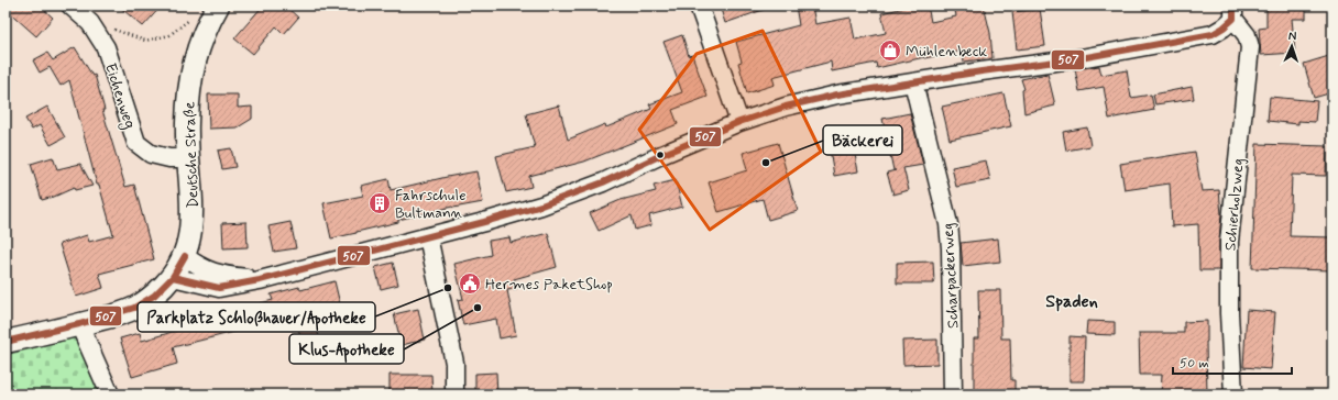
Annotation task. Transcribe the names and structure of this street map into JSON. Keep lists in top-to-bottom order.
{
  "streets": {
    "street": [
      "Eichenweg",
      "Deutsche Straße",
      "Schierholzweg",
      "Scharpackerweg"
    ]
  },
  "crossings": [
    ["Eichenweg", "Deutsche Straße"]
  ],
  "districts": ["Spaden"],
  "places": {
    "shop": ["Mühlenbeck"],
    "other": ["Bäckerei", "Parkplatz Schloßhauer/Apotheke", "Klus-Apotheke"],
    "building": ["Fahrschule Bultmann"],
    "public building": ["Hermes PaketShop"]
  },
  "lines": ["transit line 507"],
  "scale_bar": "50 m",
  "north": "top"
}
